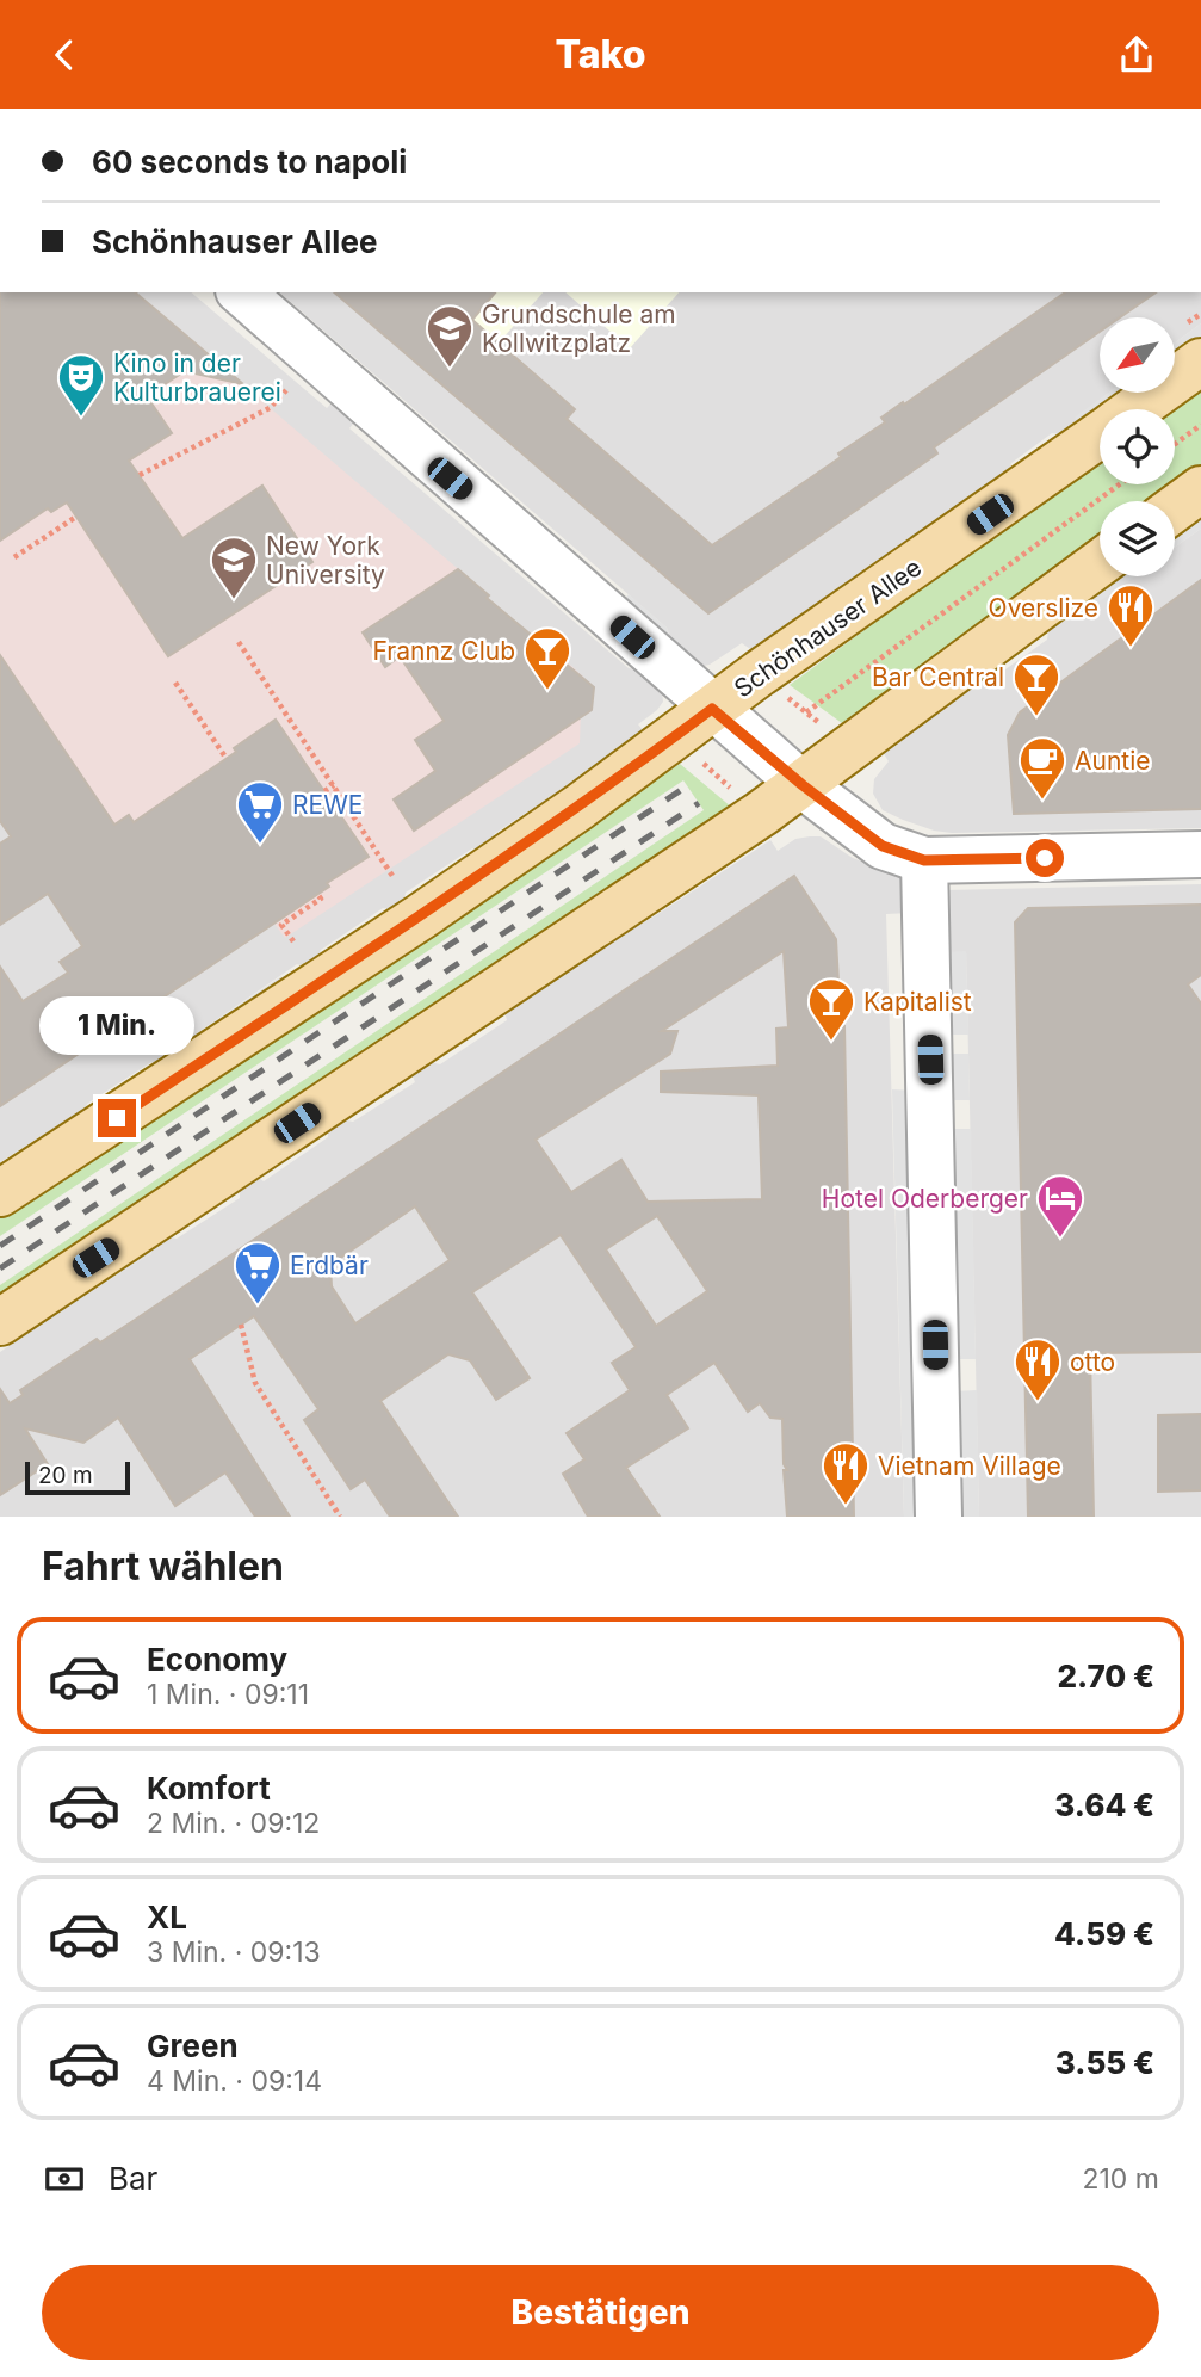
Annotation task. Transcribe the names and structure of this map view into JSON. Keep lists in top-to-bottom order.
{
  "streets": {
    "main road": ["Schönhauser Allee"]
  },
  "places": {
    "school or university": ["Grundschule am Kollwitzplatz", "New York University"],
    "theatre": ["Kino in der Kulturbrauerei"],
    "restaurant": ["Overslize", "otto", "Vietnam Village"],
    "bar": ["Frannz Club", "Bar Central", "Kapitalist"],
    "cafe": ["Auntie"],
    "supermarket": ["REWE", "Erdbär"],
    "hotel": ["Hotel Oderberger"]
  },
  "scale_bar": "20 m",
  "north": "bottom left",
  "page": {
    "header": "Tako",
    "banner": ["60 seconds to napoli", "Schönhauser Allee"],
    "bubble": "1 Min.",
    "scale": "20 m",
    "heading": "Fahrt wählen",
    "list": [
      {
        "name": "Economy",
        "note": "1 Min. · 09:11",
        "value": "2.70 €"
      },
      {
        "name": "Komfort",
        "note": "2 Min. · 09:12",
        "value": "3.64 €"
      },
      {
        "name": "XL",
        "note": "3 Min. · 09:13",
        "value": "4.59 €"
      },
      {
        "name": "Green",
        "note": "4 Min. · 09:14",
        "value": "3.55 €"
      }
    ],
    "pay": ["Bar", "210 m"],
    "buttons": "Bestätigen"
  }
}
